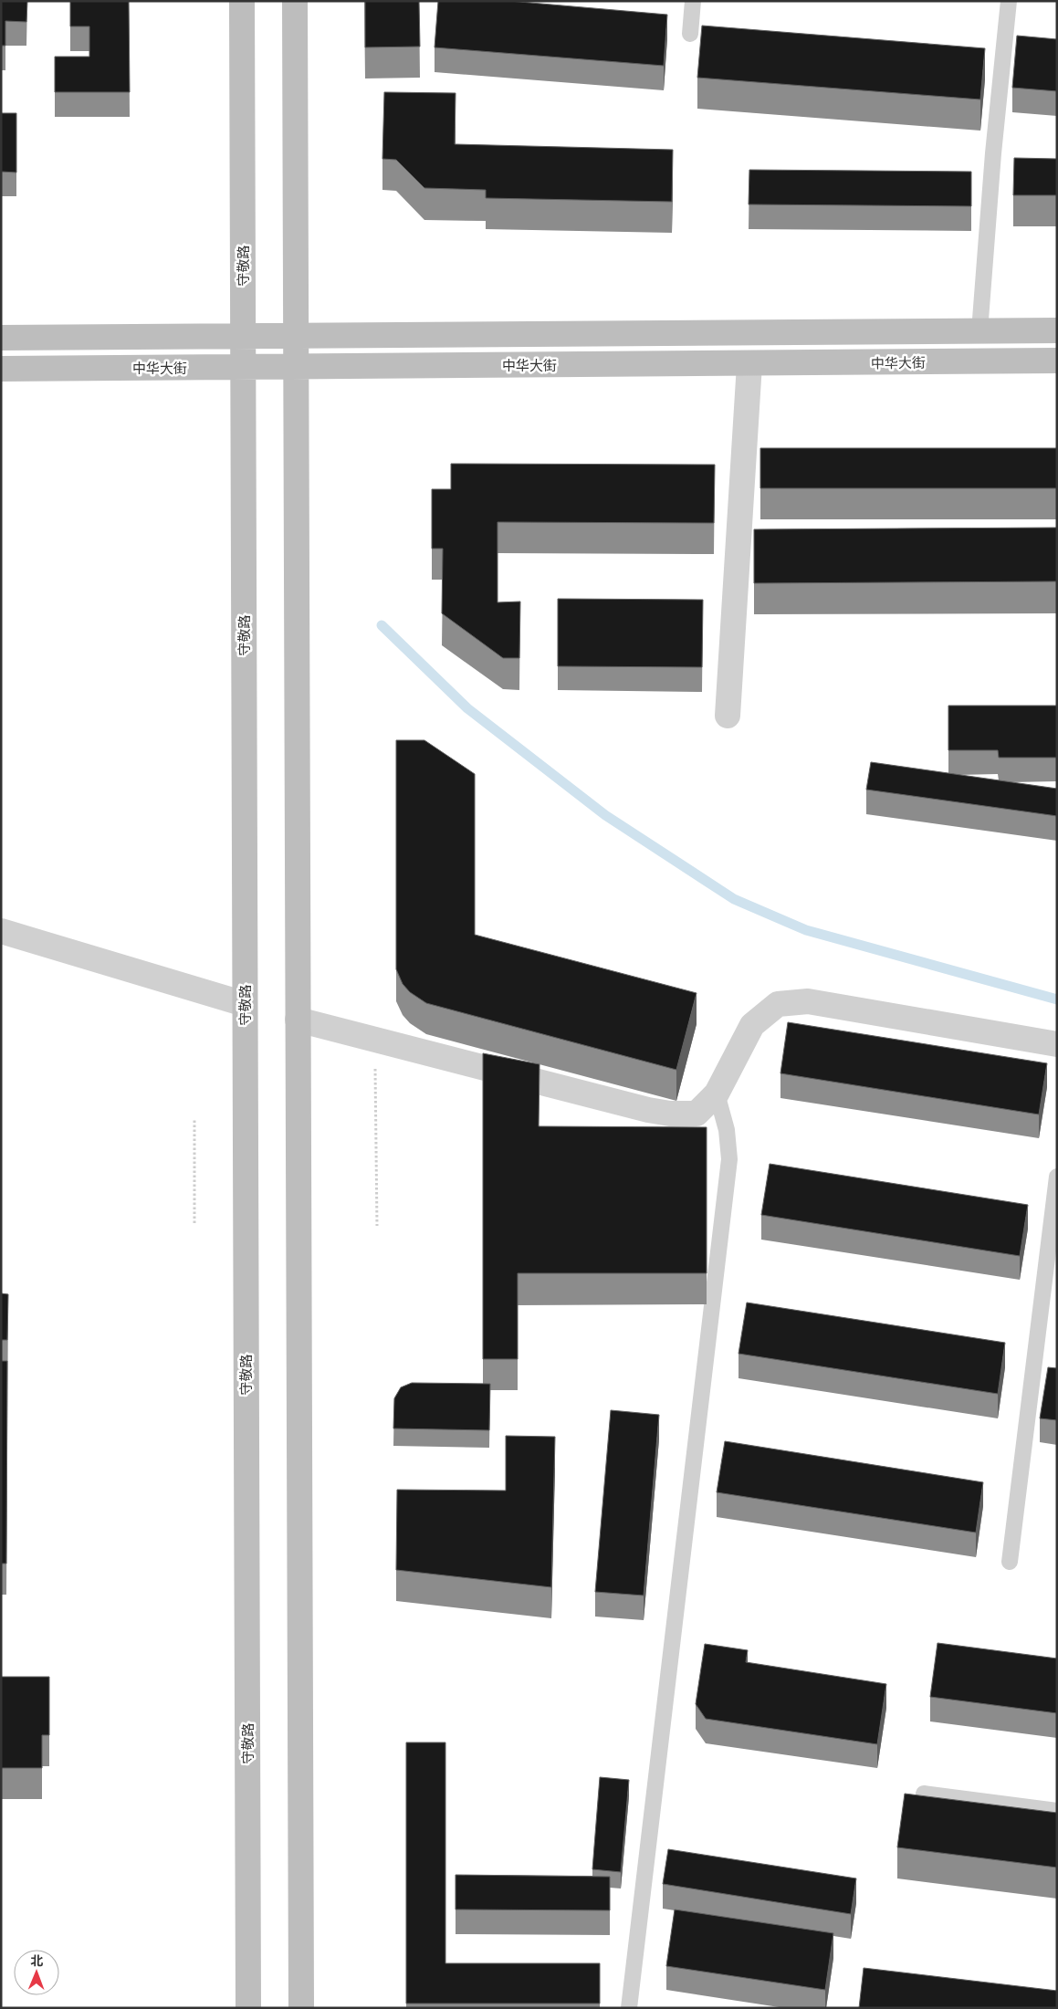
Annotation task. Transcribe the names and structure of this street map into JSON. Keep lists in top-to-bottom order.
{
  "streets": {
    "main road": ["守敬路", "中华大街"]
  },
  "crossings": [
    ["守敬路", "中华大街"]
  ],
  "north": "top"
}
